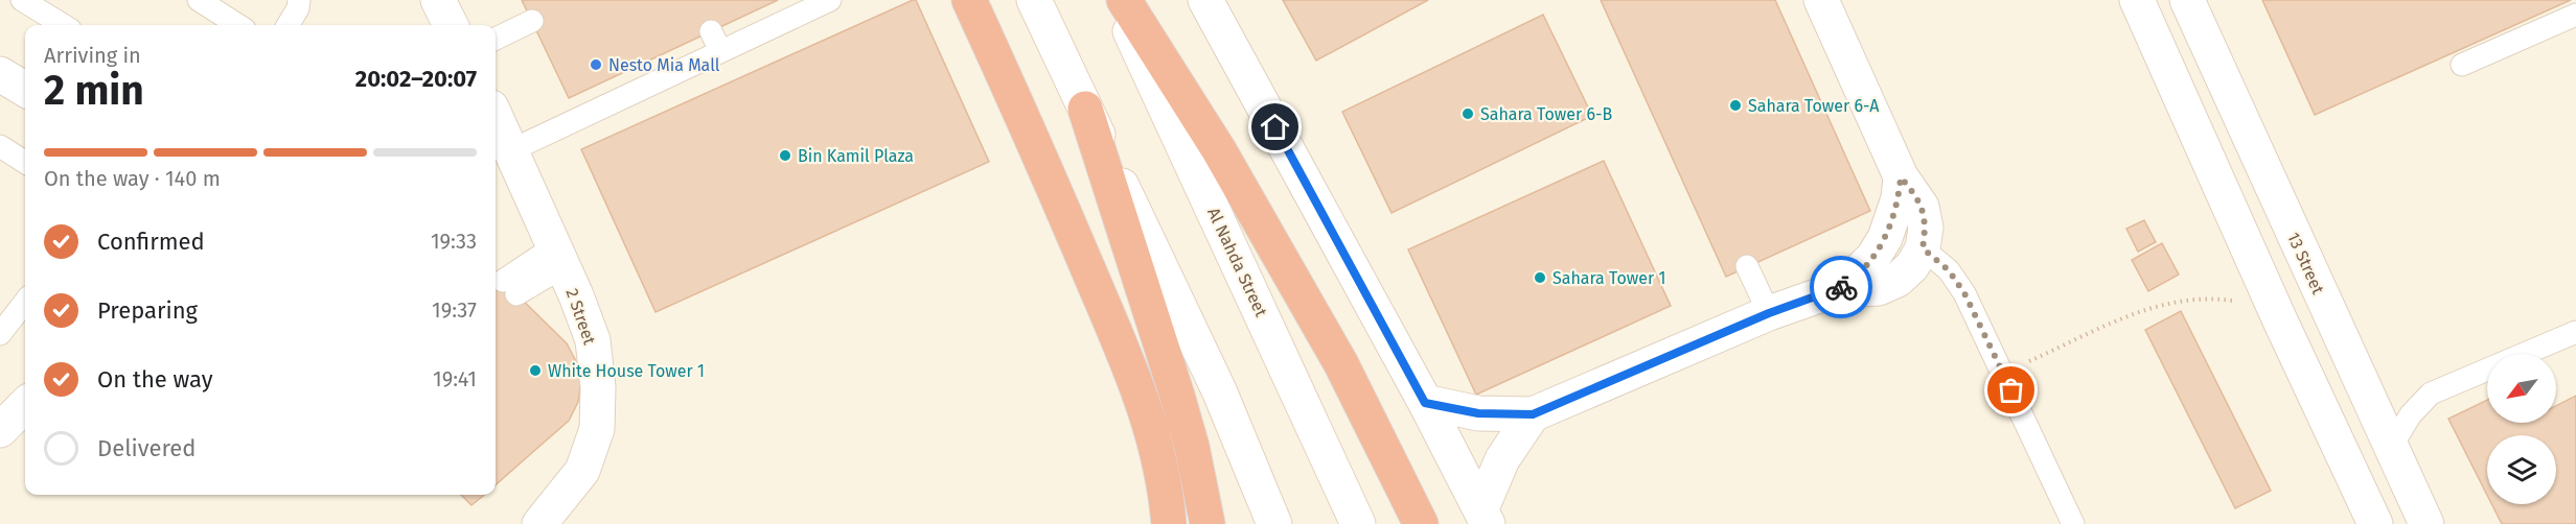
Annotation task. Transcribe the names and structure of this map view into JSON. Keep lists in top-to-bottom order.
{
  "streets": {
    "street": ["Al Nahda Street", "13 Street", "2 Street"]
  },
  "places": [
    "Nesto Mia Mall",
    "Sahara Tower 6-A",
    "Sahara Tower 6-B",
    "Bin Kamil Plaza",
    "Sahara Tower 1",
    "White House Tower 1"
  ],
  "north": "bottom left",
  "page": {
    "heading": ["2 min", "Arriving in", "20:02–20:07"],
    "bar": "On the way · 140 m",
    "list": [
      ["Confirmed", "19:33"],
      ["Preparing", "19:37"],
      ["On the way", "19:41"],
      "Delivered"
    ]
  }
}
